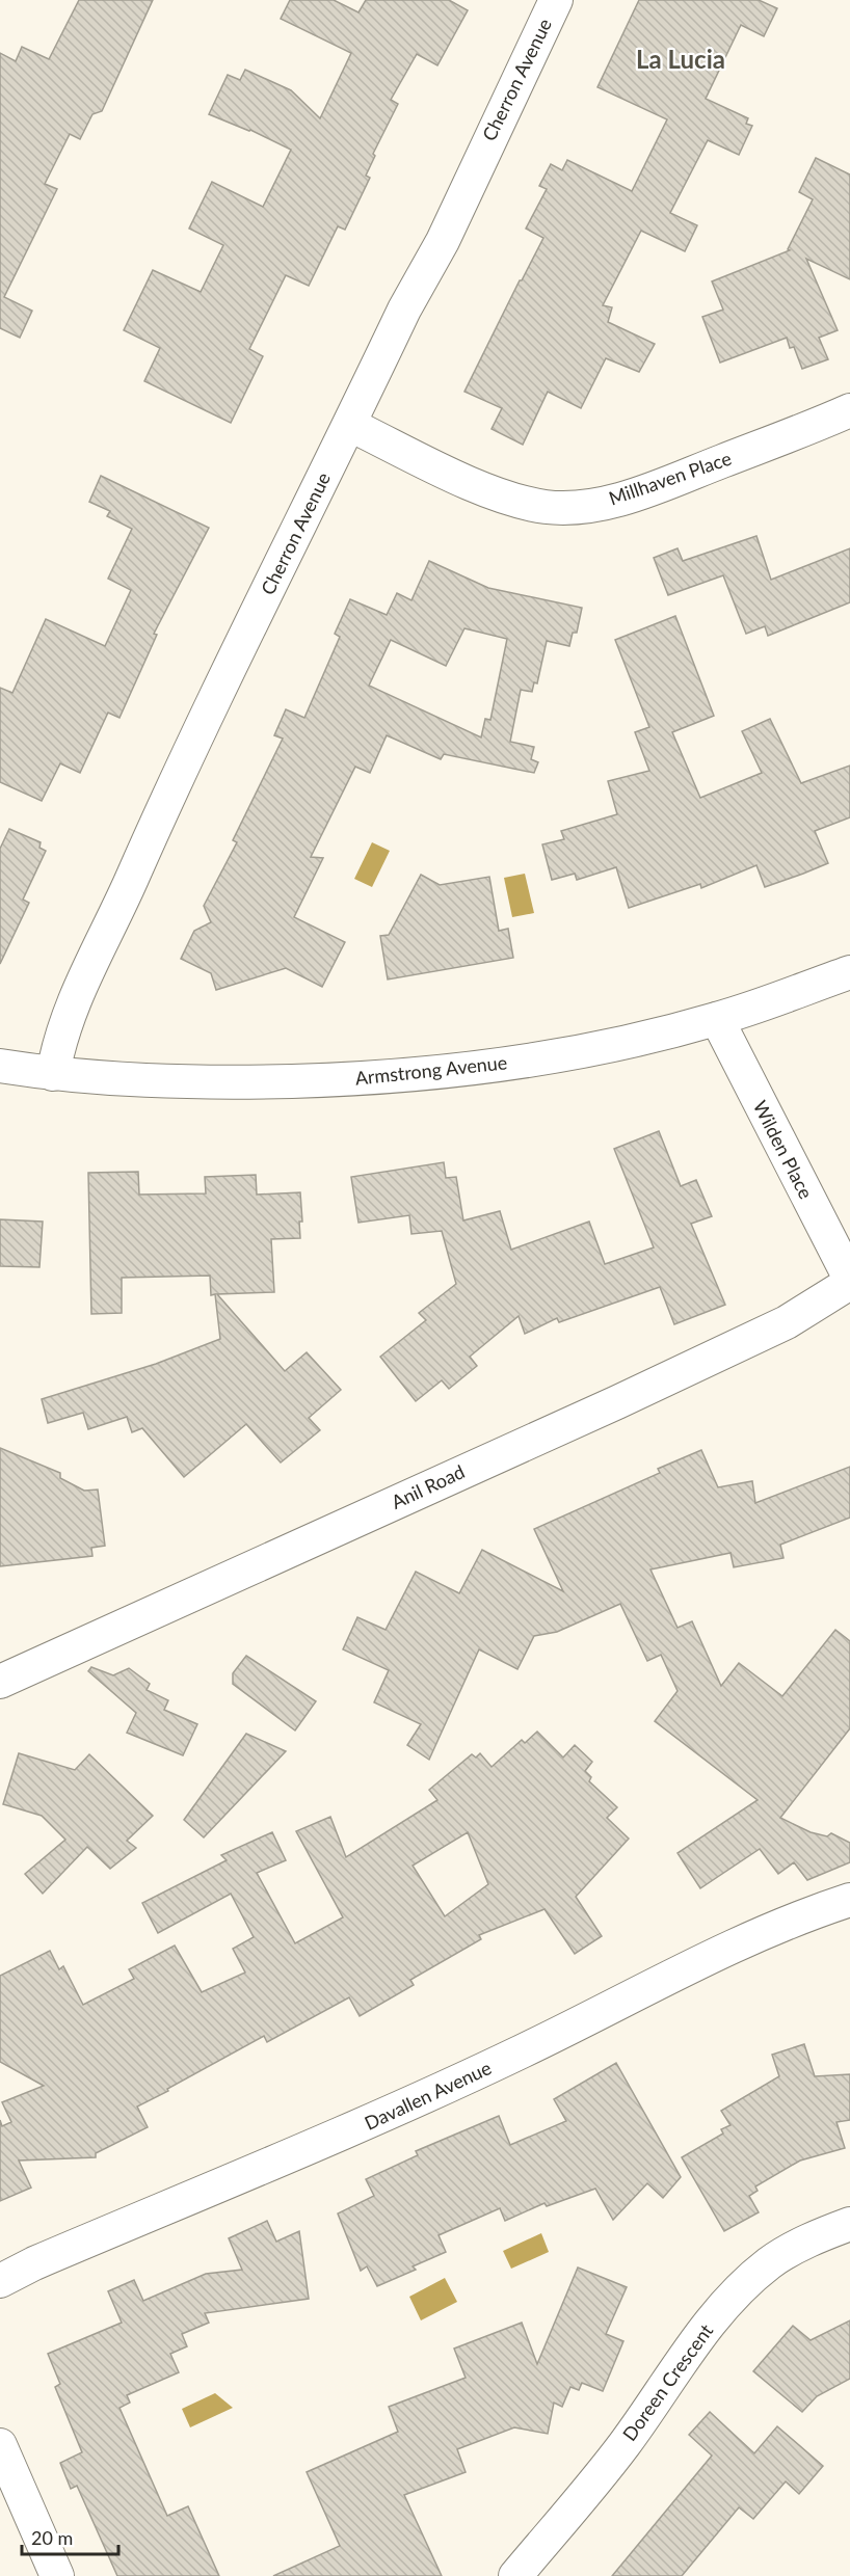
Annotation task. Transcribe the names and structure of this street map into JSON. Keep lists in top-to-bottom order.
{
  "streets": {
    "street": [
      "Cherron Avenue",
      "Millhaven Place",
      "Armstrong Avenue",
      "Wilden Place",
      "Anil Road",
      "Davallen Avenue",
      "Doreen Crescent"
    ]
  },
  "crossings": [
    ["Cherron Avenue", "Millhaven Place"],
    ["Cherron Avenue", "Armstrong Avenue"],
    ["Armstrong Avenue", "Wilden Place"],
    ["Wilden Place", "Anil Road"]
  ],
  "districts": ["La Lucia"],
  "scale_bar": "20 m"
}
